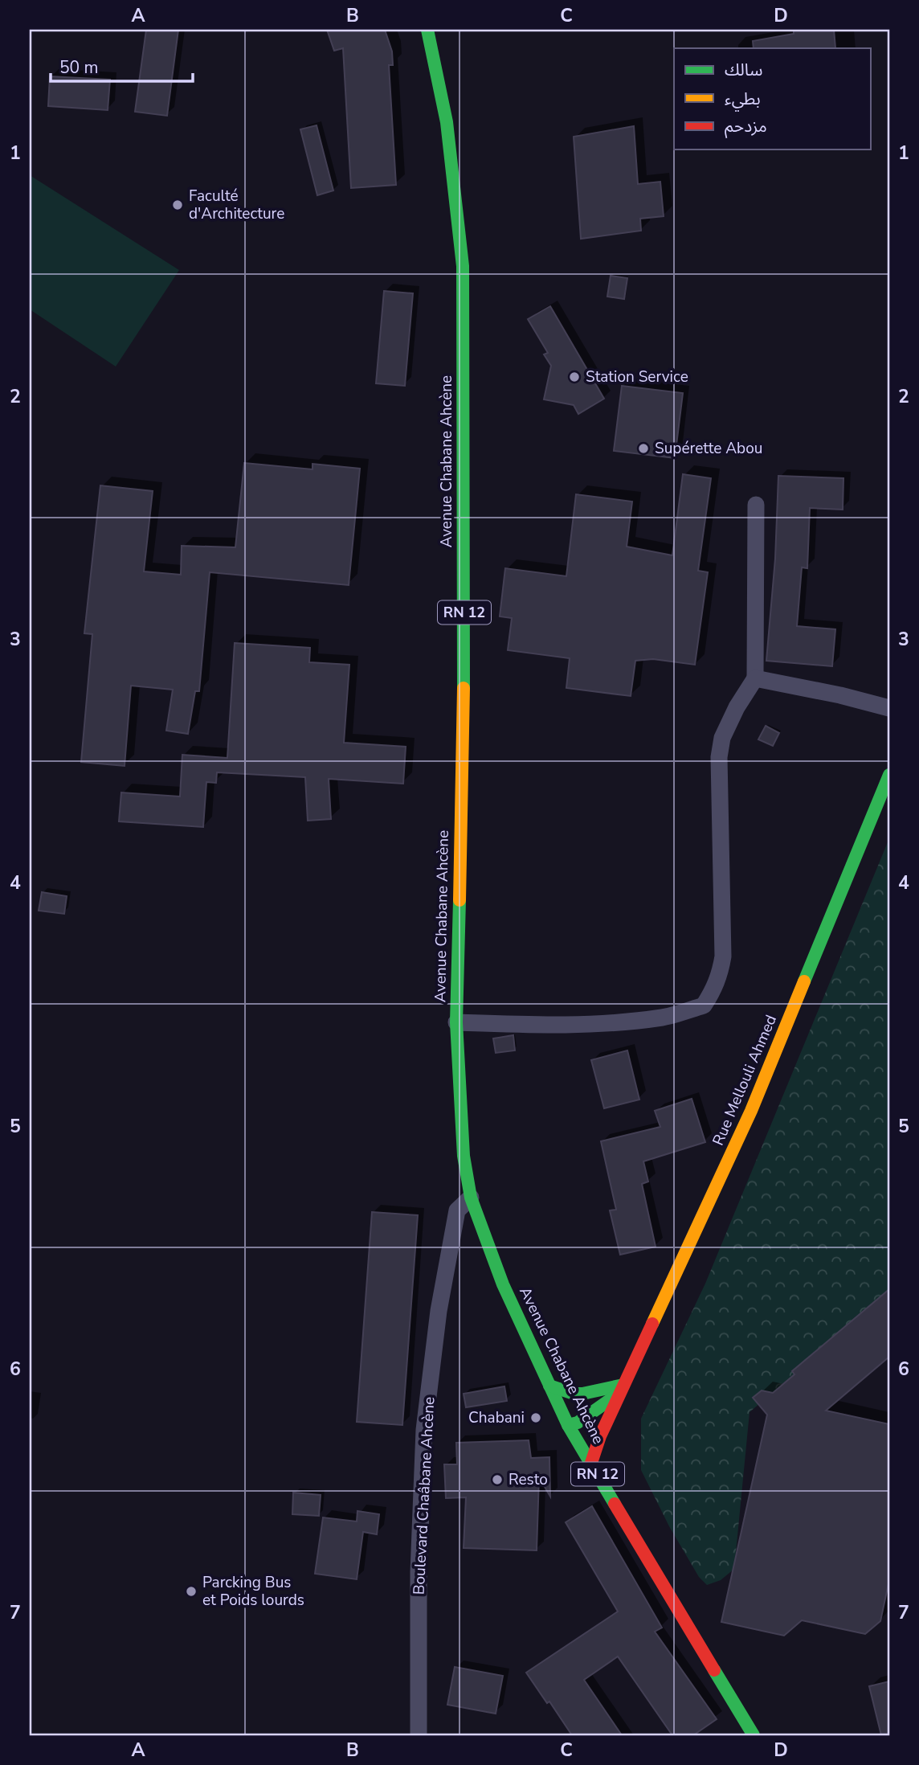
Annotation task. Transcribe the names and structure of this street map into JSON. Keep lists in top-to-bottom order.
{
  "streets": {
    "main road": ["Avenue Chabane Ahcène", "RN 12", "Rue Mellouli Ahmed"],
    "street": ["Boulevard Chaâbane Ahcène"]
  },
  "crossings": [
    ["Avenue Chabane Ahcène", "Rue Mellouli Ahmed"],
    ["Avenue Chabane Ahcène", "Boulevard Chaâbane Ahcène"]
  ],
  "places": [
    "Faculté d'Architecture",
    "Station Service",
    "Supérette Abou",
    "Chabani",
    "Resto",
    "Parcking Bus et Poids lourds"
  ],
  "legend": ["سالك", "بطيء", "مزدحم"],
  "scale_bar": "50 m",
  "grid": {
    "columns": [
      "A",
      "B",
      "C",
      "D"
    ],
    "rows": [
      "1",
      "2",
      "3",
      "4",
      "5",
      "6",
      "7"
    ]
  }
}
